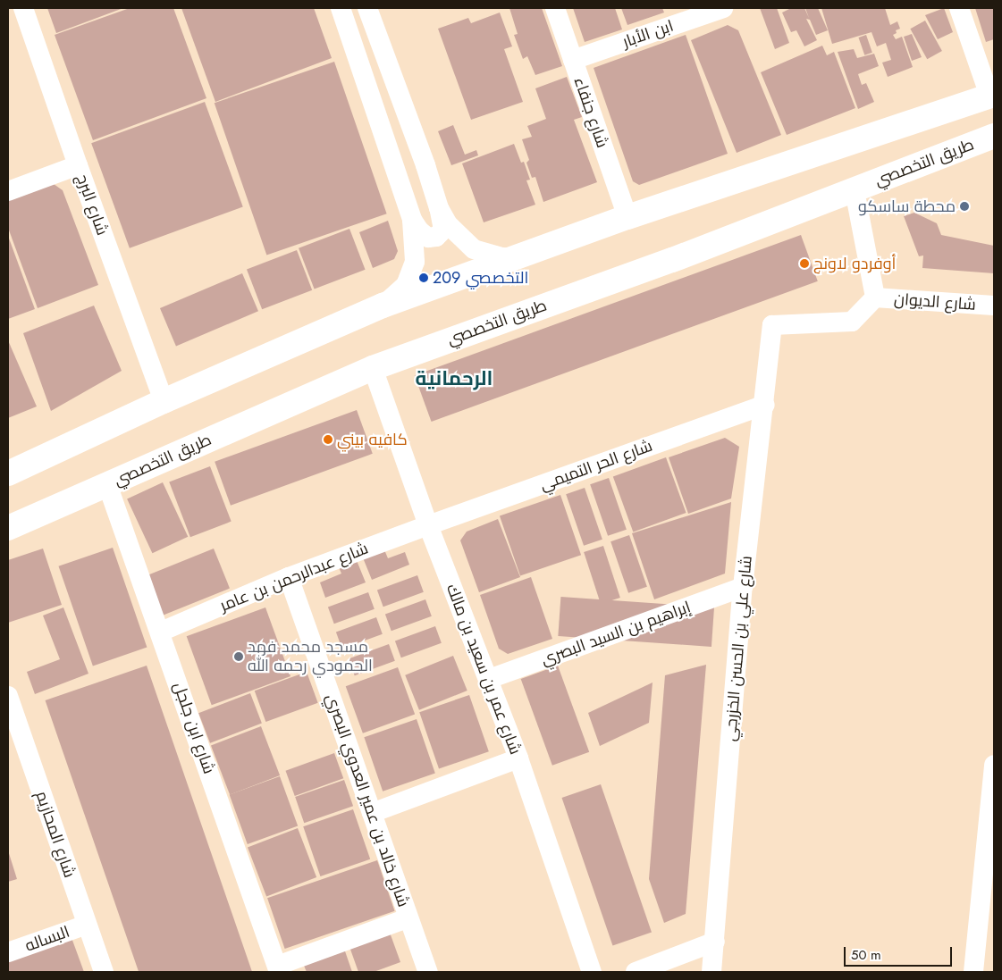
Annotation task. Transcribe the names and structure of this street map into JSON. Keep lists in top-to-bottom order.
{
  "streets": {
    "main road": ["طريق التخصصي"],
    "street": [
      "ابن الأبار",
      "شارع جنفاء",
      "شارع البرج",
      "شارع الديوان",
      "شارع الحر التميمي",
      "شارع عبدالرحمن بن عامر",
      "إبراهيم بن السيد البصري",
      "شارع علي بن الحسن الخزرجي",
      "شارع عمر بن سعيد بن مالك",
      "شارع ابن جلجل",
      "شارع خالد بن عمير العدوي البصري",
      "شارع المحازيم",
      "البساله"
    ]
  },
  "crossings": [
    ["ابن الأبار", "شارع جنفاء"],
    ["طريق التخصصي", "شارع عمر بن سعيد بن مالك"],
    ["طريق التخصصي", "شارع ابن جلجل"],
    ["شارع الديوان", "شارع علي بن الحسن الخزرجي"],
    ["شارع الحر التميمي", "شارع عبدالرحمن بن عامر"],
    ["شارع الحر التميمي", "شارع علي بن الحسن الخزرجي"],
    ["شارع الحر التميمي", "شارع عمر بن سعيد بن مالك"],
    ["شارع عبدالرحمن بن عامر", "شارع عمر بن سعيد بن مالك"],
    ["شارع عبدالرحمن بن عامر", "شارع ابن جلجل"],
    ["شارع عبدالرحمن بن عامر", "شارع خالد بن عمير العدوي البصري"],
    ["إبراهيم بن السيد البصري", "شارع علي بن الحسن الخزرجي"],
    ["إبراهيم بن السيد البصري", "شارع عمر بن سعيد بن مالك"],
    ["شارع المحازيم", "البساله"]
  ],
  "districts": ["الرحمانية"],
  "places": [
    "محطة ساسكو",
    "أوفردو لاونج",
    "التخصصي 209",
    "كافيه بيني",
    "مسجد محمد فهد الحمودي رحمه الله"
  ],
  "scale_bar": "50 m"
}
